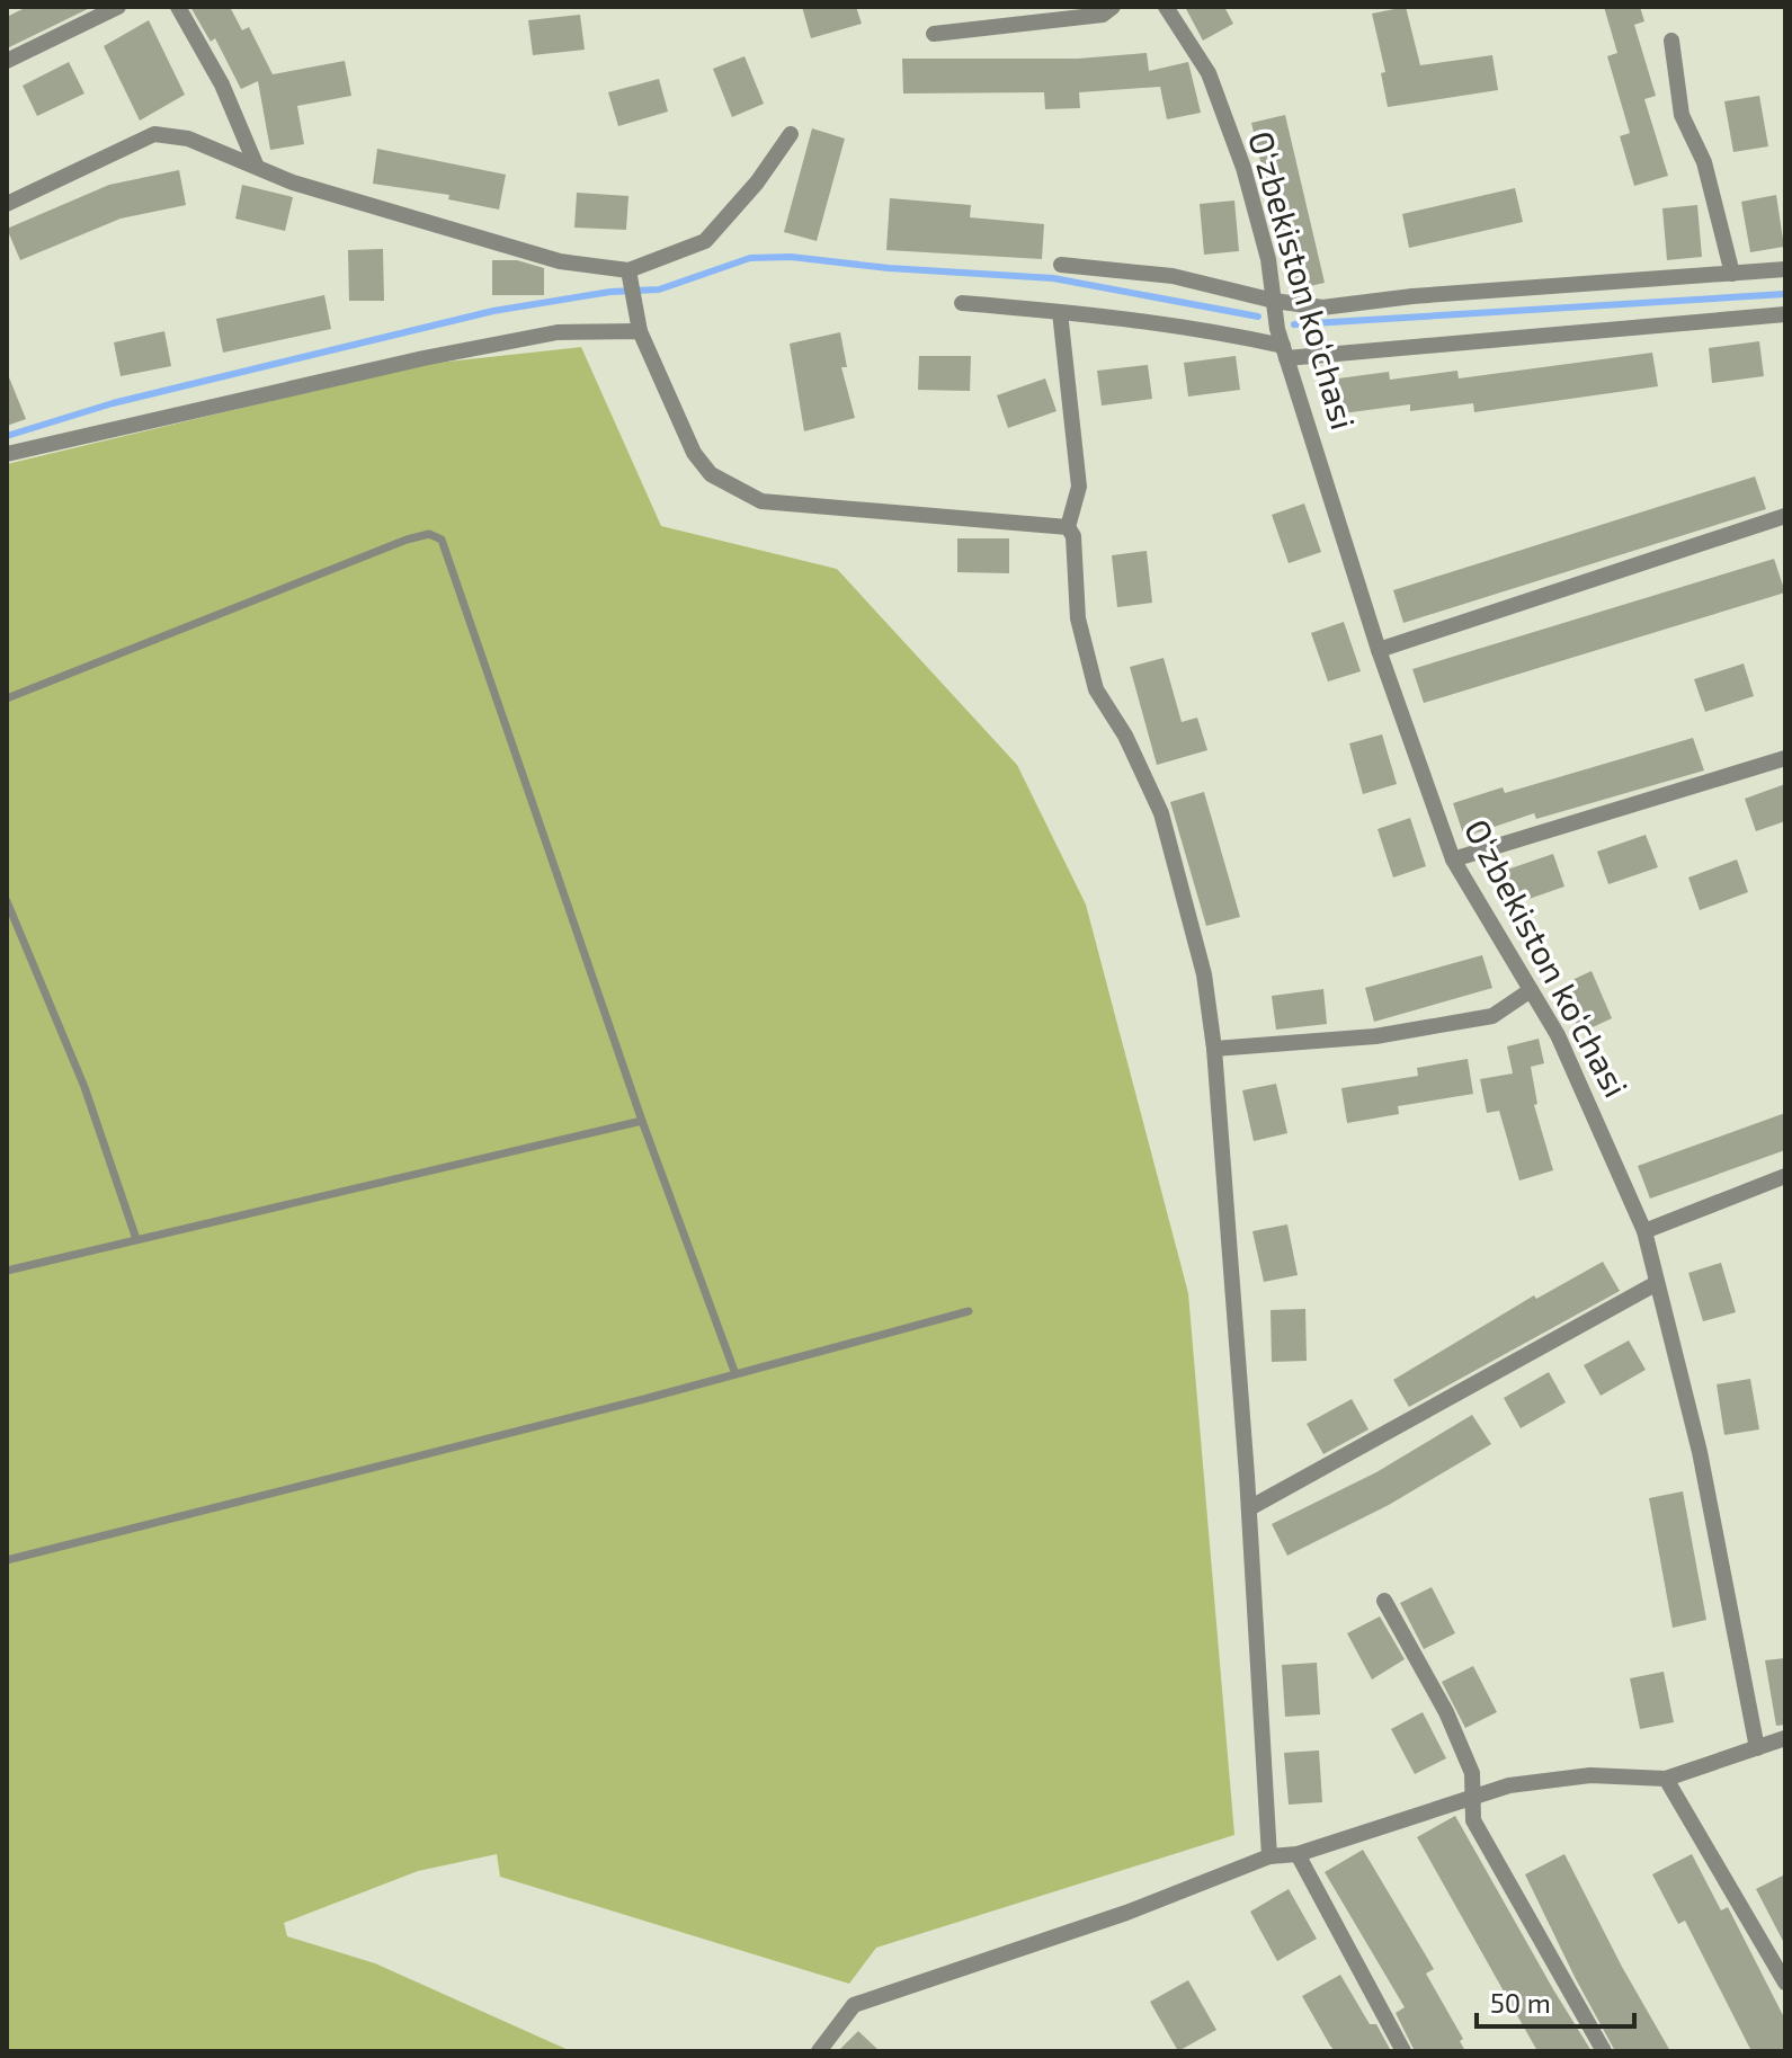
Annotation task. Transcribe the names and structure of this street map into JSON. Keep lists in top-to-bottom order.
{
  "streets": {
    "street": ["O‘zbekiston ko‘chasi"]
  },
  "scale_bar": "50 m"
}
